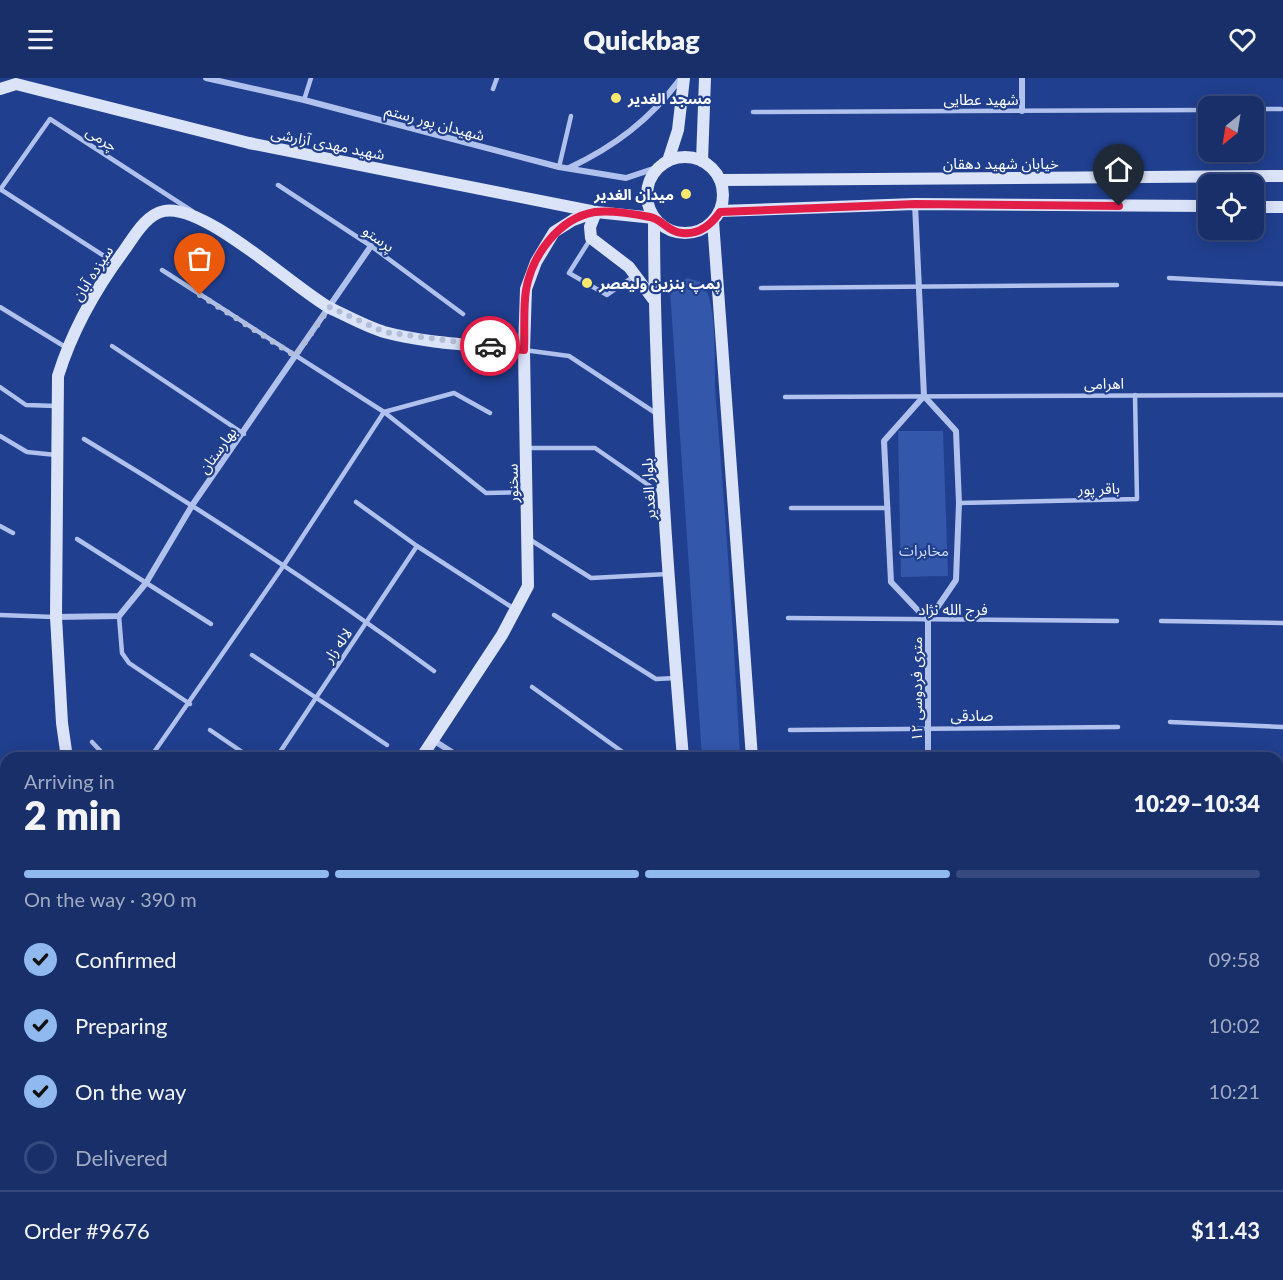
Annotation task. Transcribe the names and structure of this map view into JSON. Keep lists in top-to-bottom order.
{
  "streets": {
    "street": [
      "شهیدان پور رستم",
      "شهید مهدی آزارشی",
      "خیابان شهید دهقان",
      "سیزده آبان",
      "بهارستان",
      "سخنور",
      "بلوار الغدیر",
      "۱۲ متری فردوسی"
    ],
    "lane": [
      "شهید عطایی",
      "چرمی",
      "پرستو",
      "اهرامی",
      "باقر پور",
      "فرج الله نژاد",
      "لاله زار",
      "صادقی"
    ]
  },
  "crossings": [
    ["شهیدان پور رستم", "شهید مهدی آزارشی"],
    ["شهیدان پور رستم", "خیابان شهید دهقان"],
    ["شهیدان پور رستم", "بلوار الغدیر"],
    ["چرمی", "سیزده آبان"],
    ["شهید مهدی آزارشی", "خیابان شهید دهقان"],
    ["شهید مهدی آزارشی", "سخنور"],
    ["شهید مهدی آزارشی", "بلوار الغدیر"],
    ["خیابان شهید دهقان", "بلوار الغدیر"],
    ["پرستو", "بهارستان"],
    ["سیزده آبان", "بهارستان"],
    ["سیزده آبان", "سخنور"],
    ["اهرامی", "باقر پور"],
    ["فرج الله نژاد", "۱۲ متری فردوسی"],
    ["۱۲ متری فردوسی", "صادقی"]
  ],
  "parks": ["مخابرات"],
  "places": ["مسجد الغدیر", "میدان الغدیر", "پمپ بنزین ولیعصر"],
  "north": "bottom left",
  "page": {
    "header": "Quickbag",
    "heading": ["2 min", "Arriving in", "10:29–10:34"],
    "panel": ["Order #9676", "$11.43"],
    "bar": "On the way · 390 m",
    "list": [
      ["Confirmed", "09:58"],
      ["Preparing", "10:02"],
      ["On the way", "10:21"],
      "Delivered"
    ]
  }
}
